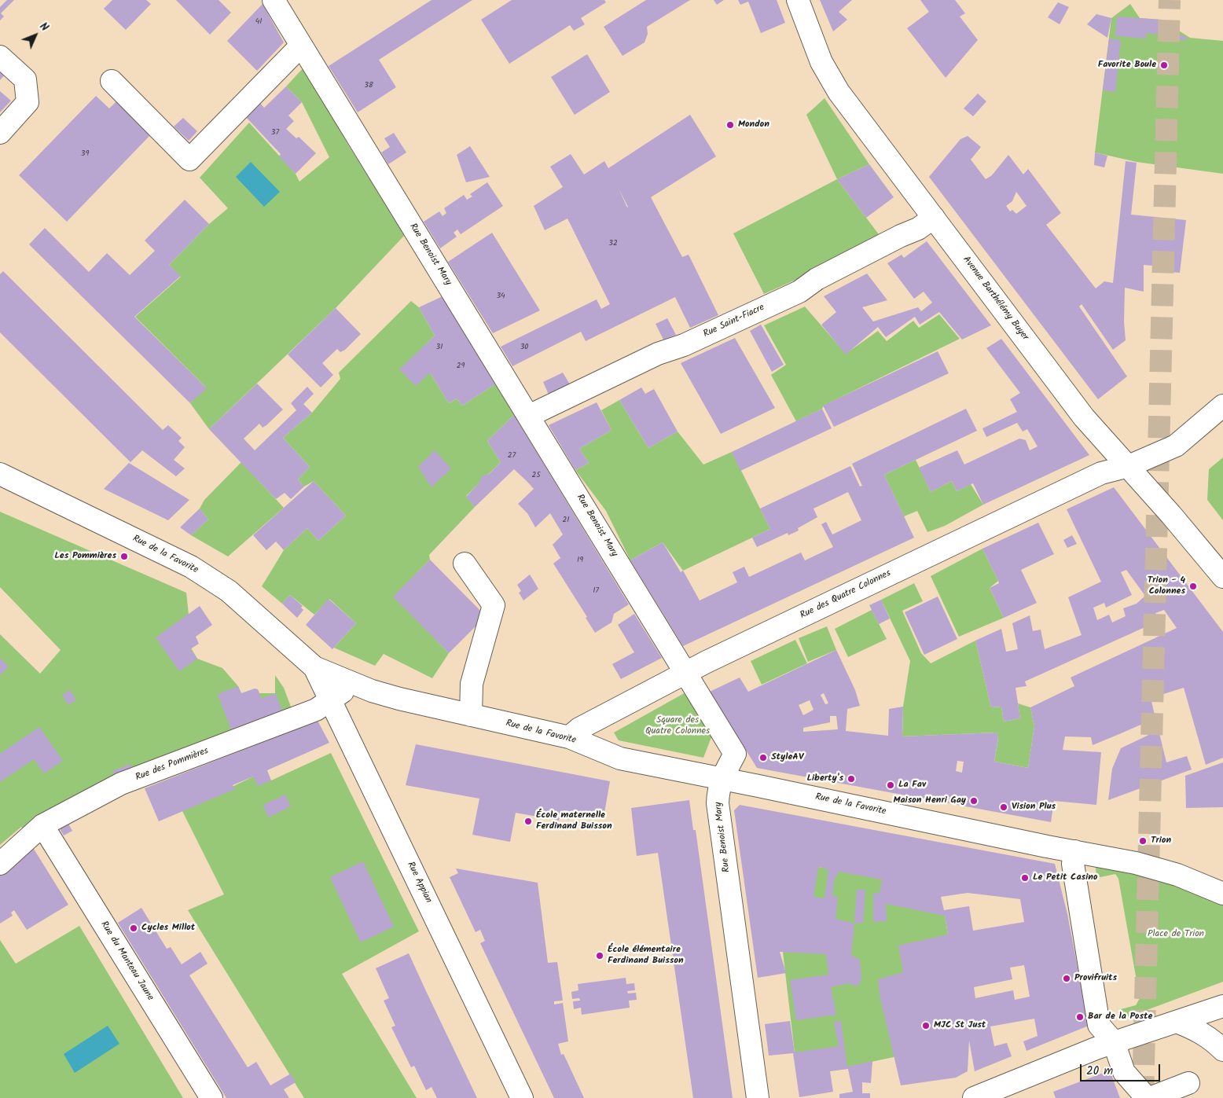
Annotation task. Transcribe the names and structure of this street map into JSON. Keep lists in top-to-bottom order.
{
  "streets": {
    "street": [
      "Rue Benoist Mary",
      "Avenue Barthélémy Buyer",
      "Rue Saint-Fiacre",
      "Rue de la Favorite",
      "Rue des Quatre Colonnes",
      "Rue des Pommières",
      "Rue Appian",
      "Rue du Manteau Jaune"
    ]
  },
  "crossings": [
    ["Rue Benoist Mary", "Rue Saint-Fiacre"],
    ["Rue Benoist Mary", "Rue de la Favorite"],
    ["Rue Benoist Mary", "Rue des Quatre Colonnes"],
    ["Avenue Barthélémy Buyer", "Rue Saint-Fiacre"],
    ["Avenue Barthélémy Buyer", "Rue des Quatre Colonnes"],
    ["Rue de la Favorite", "Rue des Quatre Colonnes"],
    ["Rue de la Favorite", "Rue des Pommières"],
    ["Rue de la Favorite", "Rue Appian"],
    ["Rue des Pommières", "Rue Appian"],
    ["Rue des Pommières", "Rue du Manteau Jaune"]
  ],
  "parks": ["Square des Quatre Colonnes", "Place de Trion"],
  "places": [
    "Favorite Boule",
    "Mondon",
    "Les Pommières",
    "Trion - 4 Colonnes",
    "StyleAV",
    "Liberty's",
    "La Fav",
    "Maison Henri Gay",
    "Vision Plus",
    "École maternelle Ferdinand Buisson",
    "Trion",
    "Le Petit Casino",
    "Cycles Millot",
    "École élémentaire Ferdinand Buisson",
    "Provifruits",
    "Bar de la Poste",
    "MJC St Just"
  ],
  "house_numbers": [
    "41",
    "38",
    "37",
    "39",
    "32",
    "34",
    "31",
    "30",
    "29",
    "27",
    "25",
    "21",
    "19",
    "17"
  ],
  "scale_bar": "20 m",
  "north": "top right"
}
